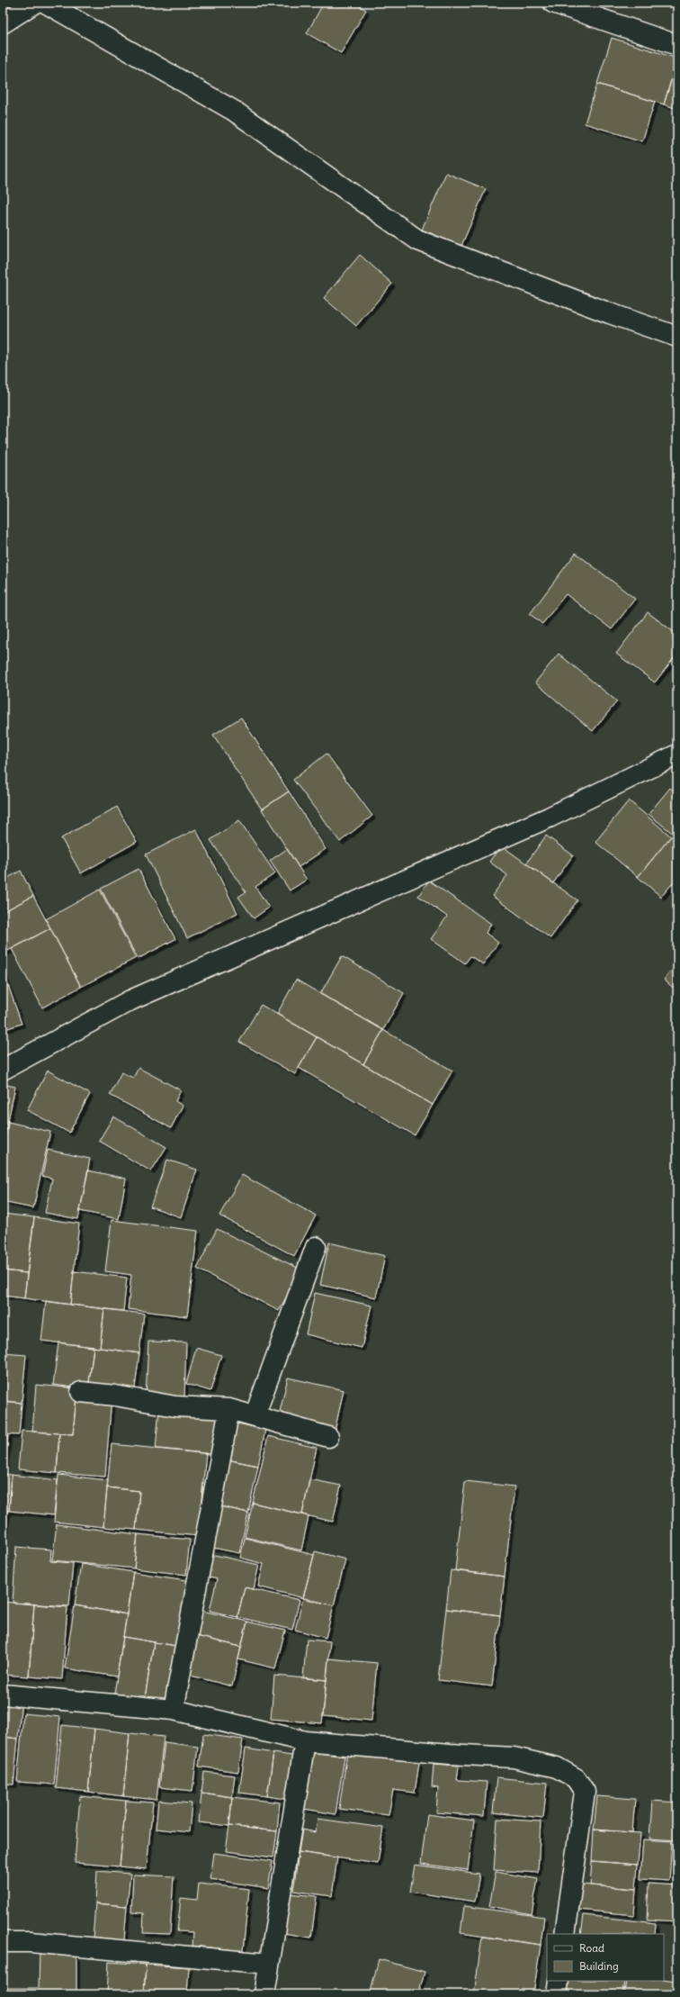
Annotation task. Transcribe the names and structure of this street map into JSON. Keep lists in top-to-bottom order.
{
  "legend": ["Road", "Building"]
}
